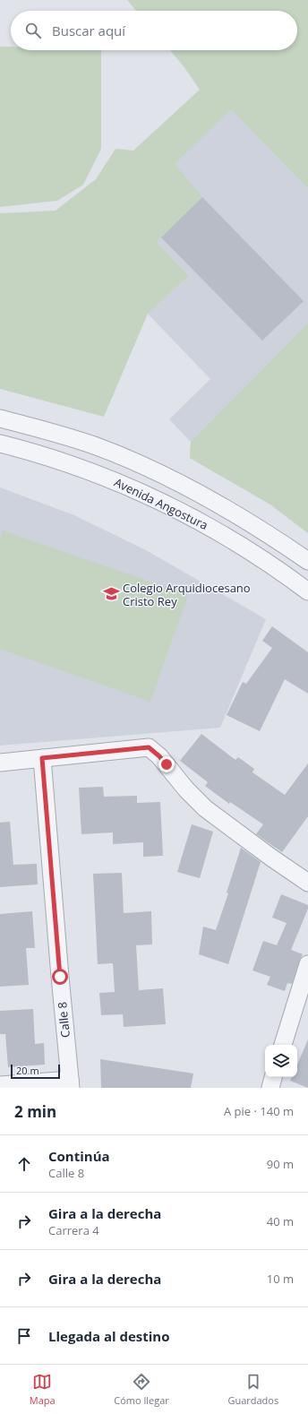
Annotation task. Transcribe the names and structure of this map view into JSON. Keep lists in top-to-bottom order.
{
  "streets": {
    "street": ["Avenida Angostura", "Calle 8"]
  },
  "places": {
    "school or university": ["Colegio Arquidiocesano Cristo Rey"]
  },
  "scale_bar": "20 m",
  "page": {
    "search": "Buscar aquí",
    "scale": "20 m",
    "heading": ["2 min", "A pie · 140 m"],
    "list": [
      ["Continúa", "Calle 8", "90 m"],
      ["Gira a la derecha", "Carrera 4", "40 m"],
      ["Gira a la derecha", "10 m"],
      "Llegada al destino"
    ],
    "nav": ["Mapa", "Cómo llegar", "Guardados"]
  }
}
